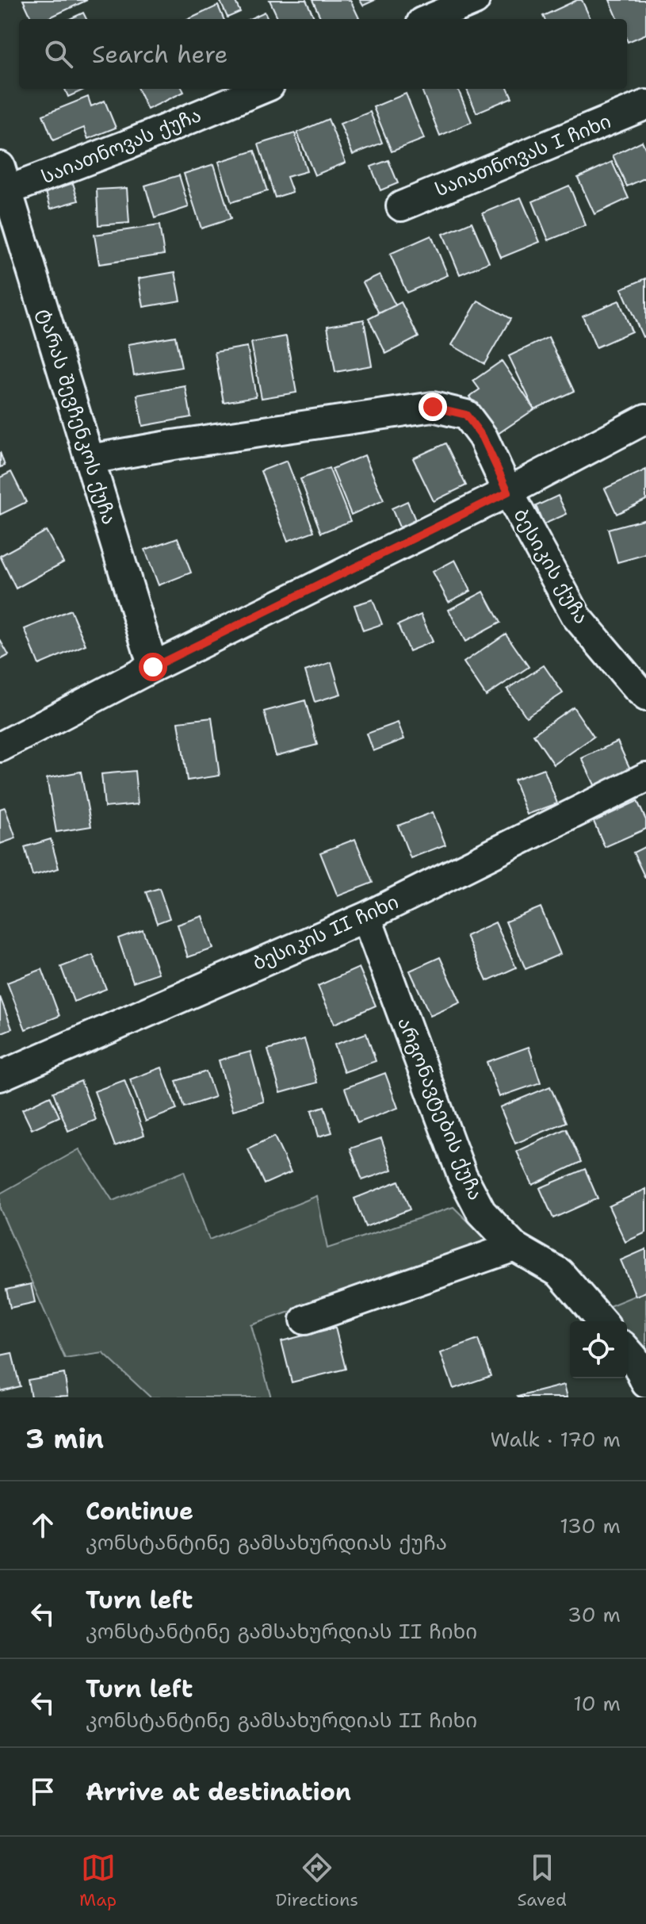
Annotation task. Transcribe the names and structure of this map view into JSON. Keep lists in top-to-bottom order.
{
  "streets": {
    "street": [
      "საიათნოვას ქუჩა",
      "საიათნოვას I ჩიხი",
      "ტარას შევჩენკოს ქუჩა",
      "ბესიკის ქუჩა",
      "ბესიკის II ჩიხი",
      "არგონავტების ქუჩა"
    ]
  },
  "crossings": [
    ["საიათნოვას ქუჩა", "ტარას შევჩენკოს ქუჩა"],
    ["ტარას შევჩენკოს ქუჩა", "ბესიკის ქუჩა"],
    ["ბესიკის II ჩიხი", "არგონავტების ქუჩა"]
  ],
  "page": {
    "search": "Search here",
    "heading": ["3 min", "Walk · 170 m"],
    "list": [
      ["Continue", "კონსტანტინე გამსახურდიას ქუჩა", "130 m"],
      ["Turn left", "კონსტანტინე გამსახურდიას II ჩიხი", "30 m"],
      ["Turn left", "კონსტანტინე გამსახურდიას II ჩიხი", "10 m"],
      "Arrive at destination"
    ],
    "nav": ["Map", "Directions", "Saved"]
  }
}
